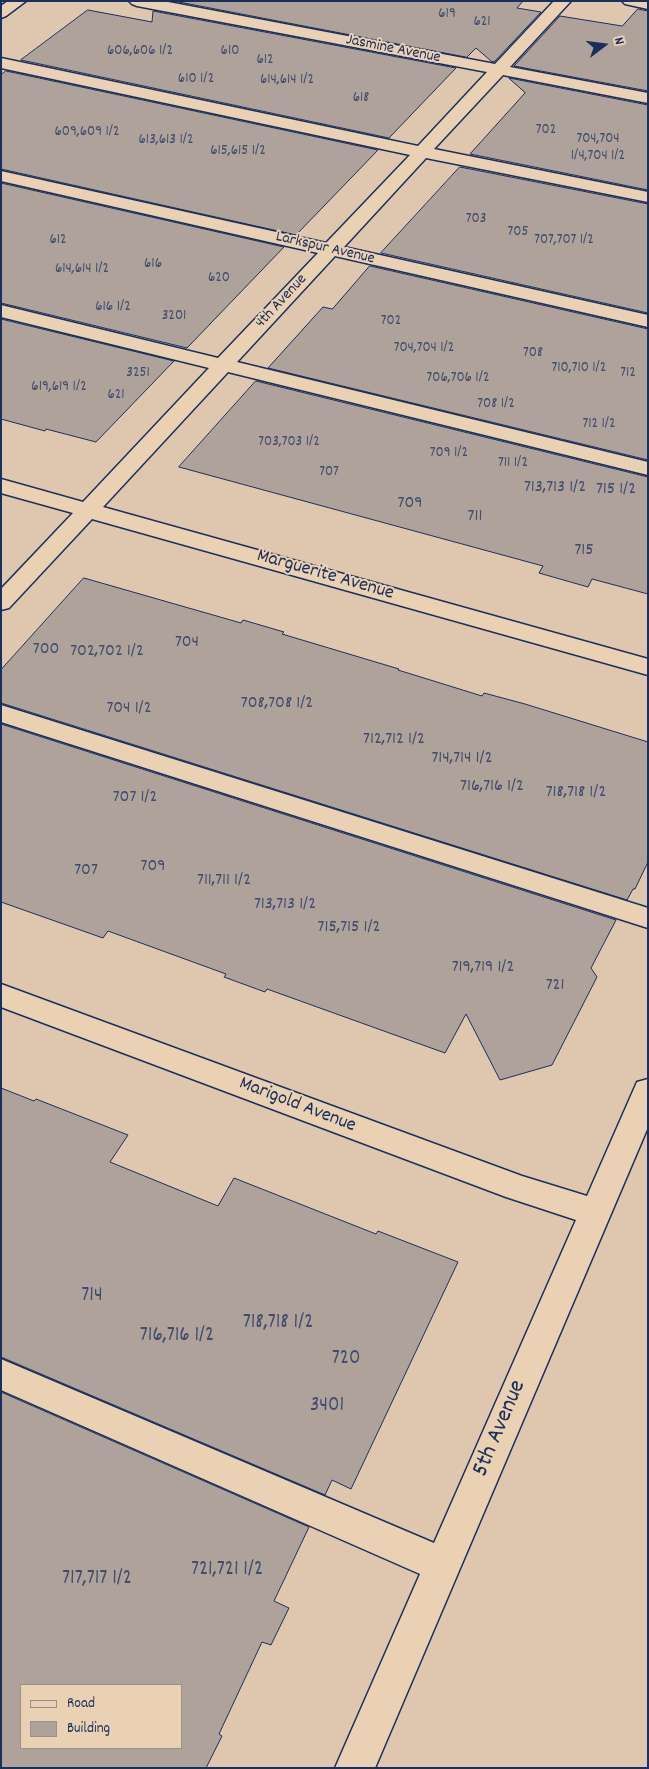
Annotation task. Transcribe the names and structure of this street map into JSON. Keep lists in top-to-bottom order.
{
  "streets": {
    "street": [
      "Jasmine Avenue",
      "Larkspur Avenue",
      "4th Avenue",
      "Marguerite Avenue",
      "Marigold Avenue",
      "5th Avenue"
    ]
  },
  "crossings": [
    ["Jasmine Avenue", "4th Avenue"],
    ["Larkspur Avenue", "4th Avenue"],
    ["4th Avenue", "Marguerite Avenue"],
    ["Marigold Avenue", "5th Avenue"]
  ],
  "house_numbers": [
    "619",
    "621",
    "606,606 1/2",
    "610",
    "612",
    "610 1/2",
    "614,614 1/2",
    "618",
    "702",
    "609,609 1/2",
    "704,704 1/4,704 1/2",
    "613,613 1/2",
    "615,615 1/2",
    "703",
    "705",
    "612",
    "707,707 1/2",
    "616",
    "614,614 1/2",
    "620",
    "616 1/2",
    "3201",
    "702",
    "704,704 1/2",
    "708",
    "710,710 1/2",
    "3251",
    "712",
    "706,706 1/2",
    "619,619 1/2",
    "621",
    "708 1/2",
    "712 1/2",
    "703,703 1/2",
    "709 1/2",
    "711 1/2",
    "707",
    "713,713 1/2",
    "715 1/2",
    "709",
    "711",
    "715",
    "704",
    "700",
    "702,702 1/2",
    "708,708 1/2",
    "704 1/2",
    "712,712 1/2",
    "714,714 1/2",
    "716,716 1/2",
    "718,718 1/2",
    "707 1/2",
    "709",
    "707",
    "711,711 1/2",
    "713,713 1/2",
    "715,715 1/2",
    "719,719 1/2",
    "721",
    "714",
    "718,718 1/2",
    "716,716 1/2",
    "720",
    "3401",
    "721,721 1/2",
    "717,717 1/2"
  ],
  "legend": ["Road", "Building"],
  "north": "right"
}
